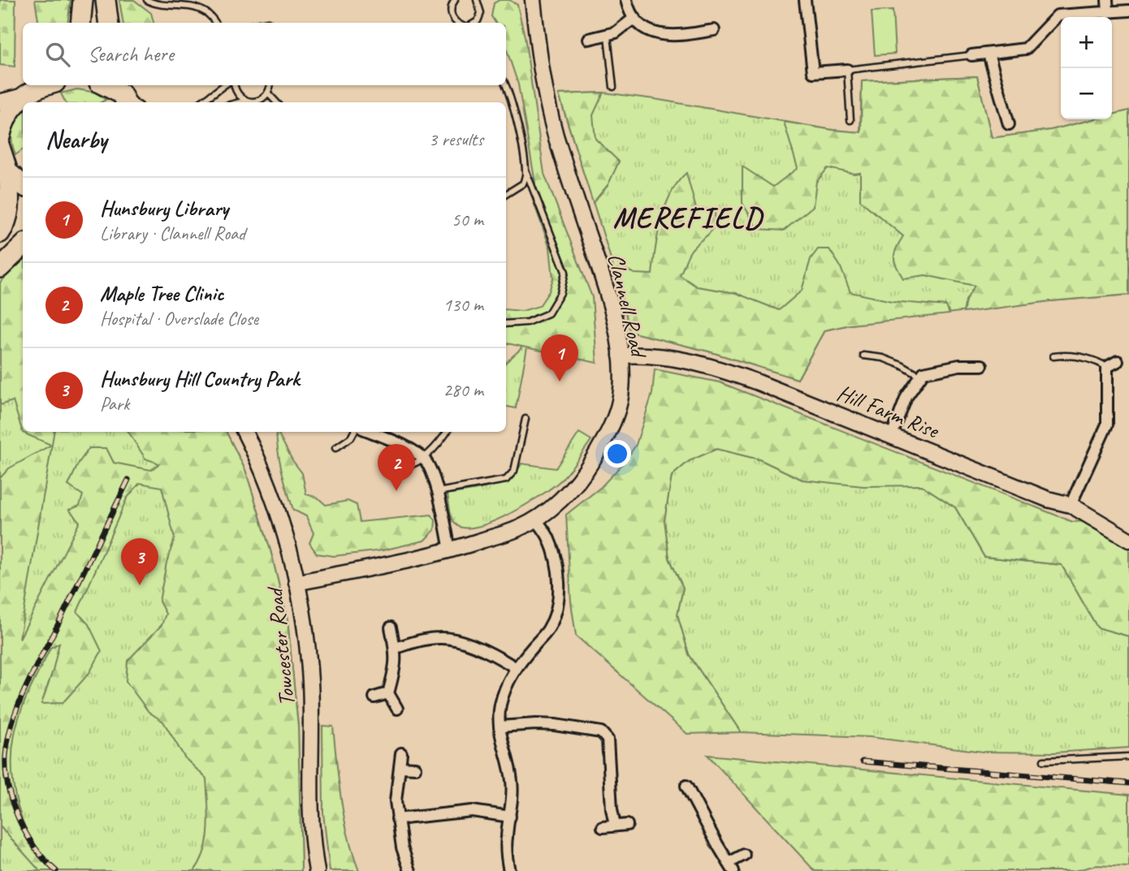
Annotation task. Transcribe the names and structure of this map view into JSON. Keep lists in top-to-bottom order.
{
  "streets": {
    "street": ["Clannell Road", "Hill Farm Rise", "Towcester Road"]
  },
  "crossings": [
    ["Clannell Road", "Hill Farm Rise"],
    ["Clannell Road", "Towcester Road"]
  ],
  "districts": ["MEREFIELD"],
  "page": {
    "map_buttons": ["+", "−"],
    "search": "Search here",
    "heading": ["Nearby", "3 results"],
    "list": [
      {
        "mark": "1",
        "name": "Hunsbury Library",
        "note": "Library · Clannell Road",
        "value": "50 m"
      },
      {
        "mark": "2",
        "name": "Maple Tree Clinic",
        "note": "Hospital · Overslade Close",
        "value": "130 m"
      },
      {
        "mark": "3",
        "name": "Hunsbury Hill Country Park",
        "note": "Park",
        "value": "280 m"
      }
    ],
    "pins": ["1", "2", "3"]
  }
}
